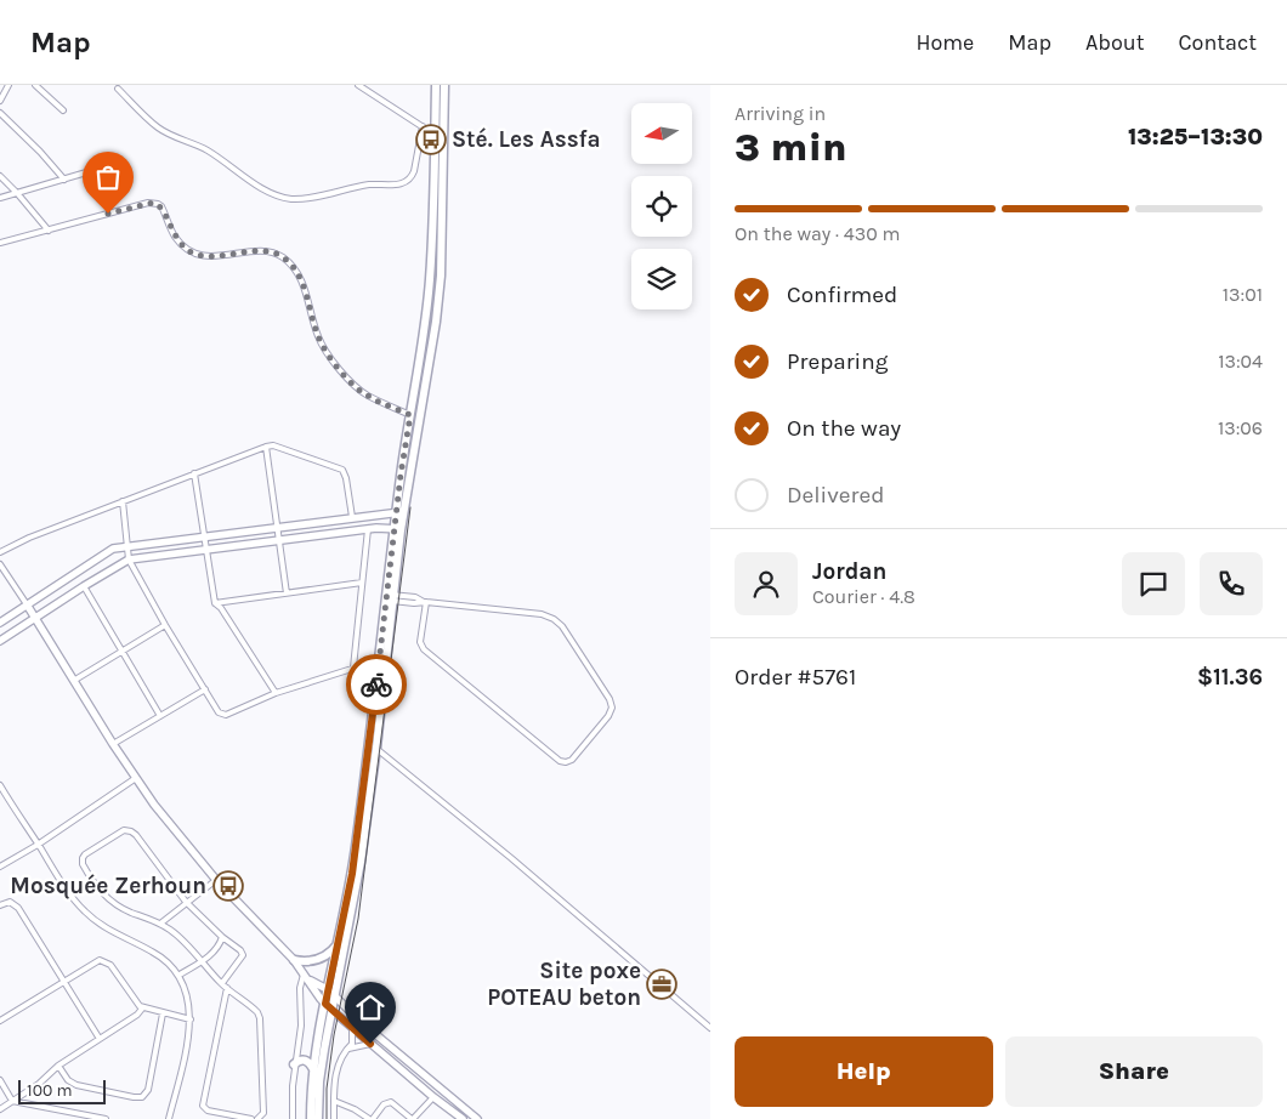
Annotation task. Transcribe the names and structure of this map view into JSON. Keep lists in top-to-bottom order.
{
  "places": {
    "bus stop": ["Sté. Les Assfa", "Mosquée Zerhoun"],
    "office": ["Site poxe POTEAU beton"]
  },
  "scale_bar": "100 m",
  "north": "left",
  "page": {
    "header": "Map",
    "nav": [
      "Home",
      "Map",
      "About",
      "Contact"
    ],
    "heading": ["3 min", "Arriving in", "13:25–13:30"],
    "panel": [
      "Jordan",
      "Courier · 4.8",
      "Order #5761",
      "$11.36"
    ],
    "bar": "On the way · 430 m",
    "list": [
      ["Confirmed", "13:01"],
      ["Preparing", "13:04"],
      ["On the way", "13:06"],
      "Delivered"
    ],
    "buttons": ["Help", "Share"],
    "scale": "100 m"
  }
}
